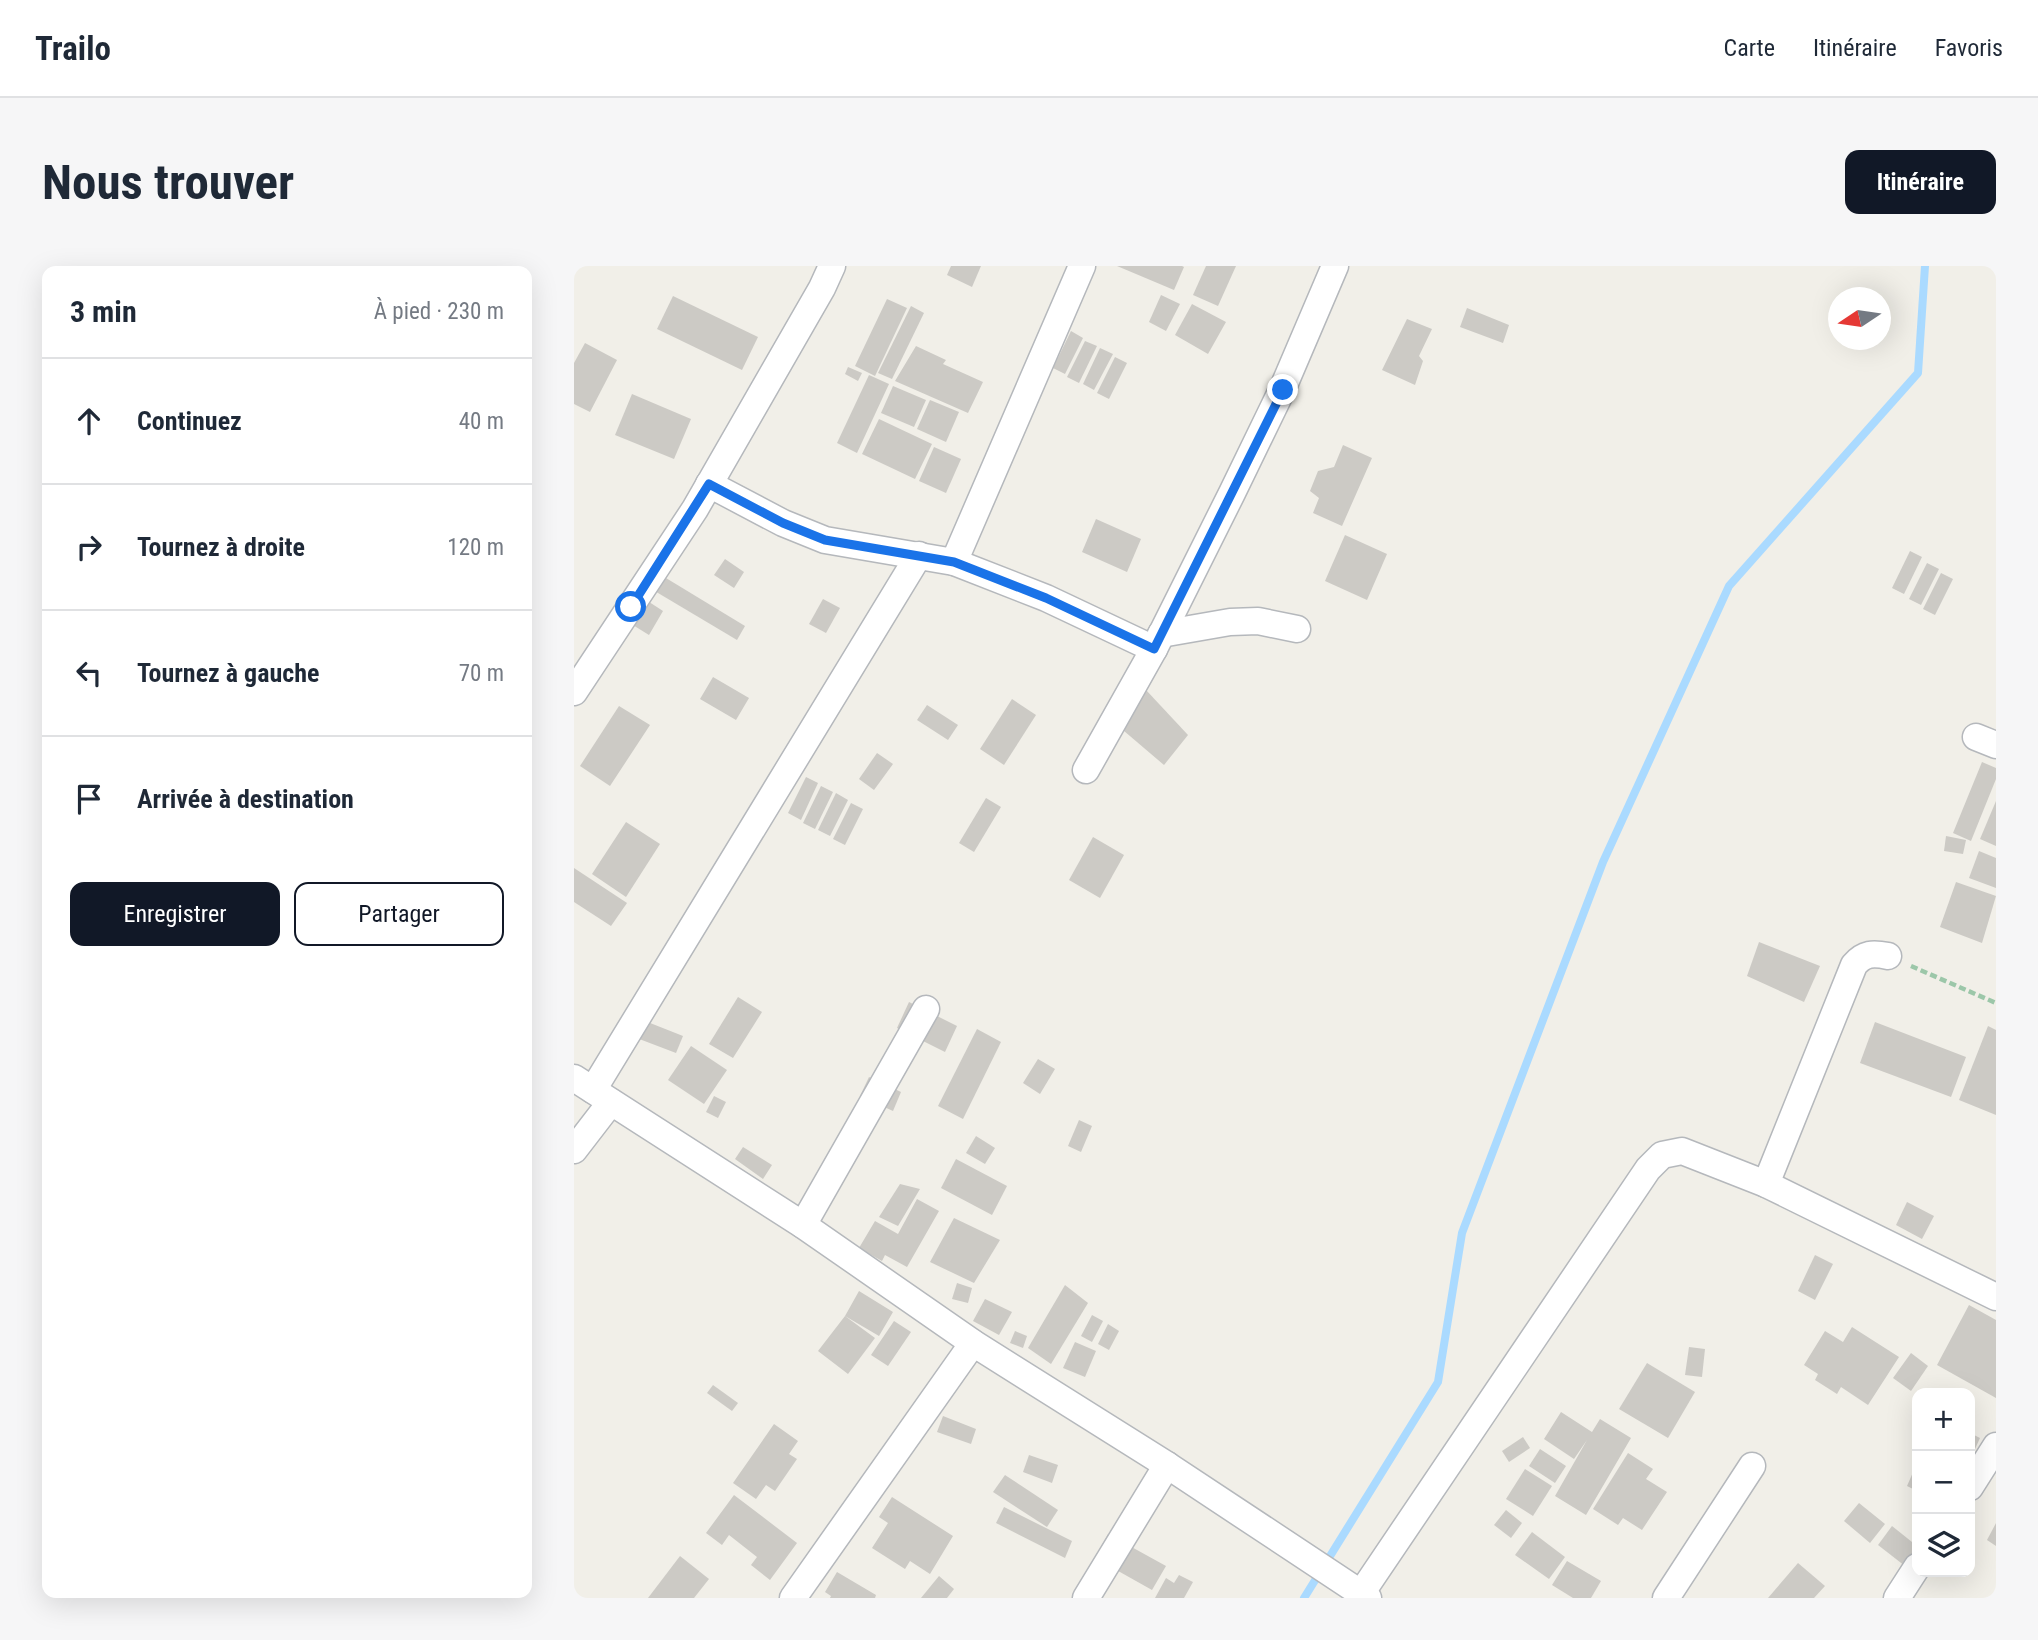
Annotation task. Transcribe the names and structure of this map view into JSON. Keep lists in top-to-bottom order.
{
  "north": "left",
  "page": {
    "header": "Trailo",
    "nav": ["Carte", "Itinéraire", "Favoris"],
    "buttons": [
      "Itinéraire",
      ["Enregistrer", "Partager"]
    ],
    "title": "Nous trouver",
    "heading": ["3 min", "À pied · 230 m"],
    "list": [
      ["Continuez", "40 m"],
      ["Tournez à droite", "120 m"],
      ["Tournez à gauche", "70 m"],
      "Arrivée à destination"
    ],
    "map_buttons": ["+", "−"]
  }
}
